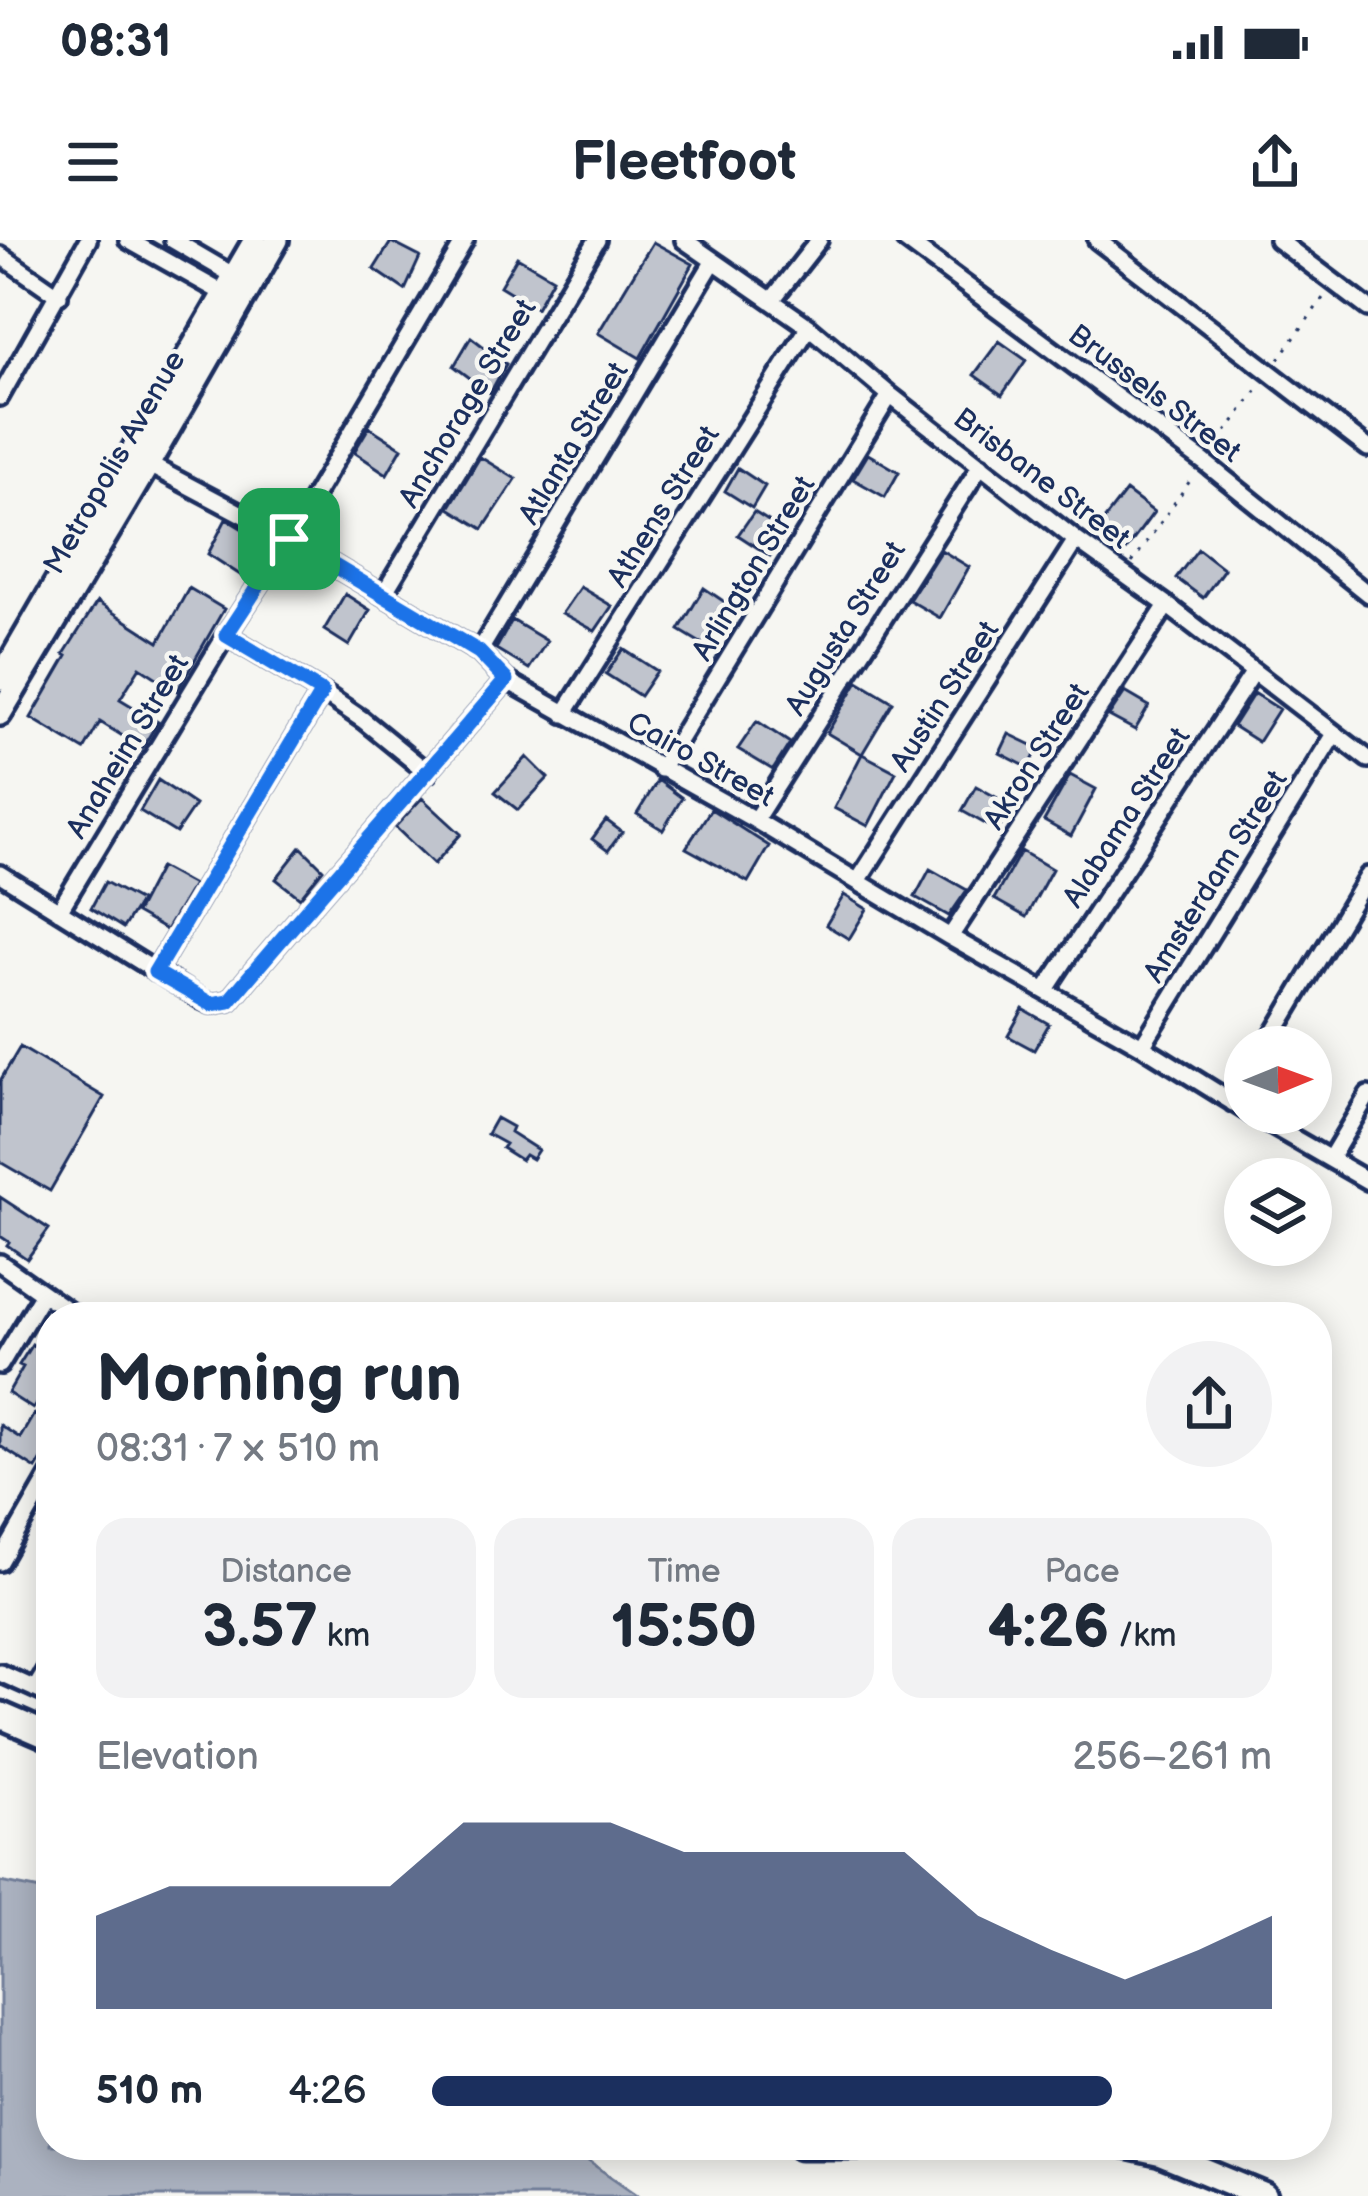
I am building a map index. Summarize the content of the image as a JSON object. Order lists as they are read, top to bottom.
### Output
{
  "streets": {
    "main road": ["Metropolis Avenue"],
    "street": [
      "Brussels Street",
      "Anchorage Street",
      "Atlanta Street",
      "Brisbane Street",
      "Athens Street",
      "Arlington Street",
      "Augusta Street",
      "Austin Street",
      "Anaheim Street",
      "Akron Street",
      "Cairo Street",
      "Alabama Street",
      "Amsterdam Street"
    ]
  },
  "crossings": [
    ["Anchorage Street", "Cairo Street"],
    ["Atlanta Street", "Brisbane Street"],
    ["Atlanta Street", "Cairo Street"],
    ["Metropolis Avenue", "Cairo Street"],
    ["Brisbane Street", "Athens Street"],
    ["Brisbane Street", "Arlington Street"],
    ["Brisbane Street", "Augusta Street"],
    ["Brisbane Street", "Austin Street"],
    ["Brisbane Street", "Akron Street"],
    ["Brisbane Street", "Alabama Street"],
    ["Brisbane Street", "Amsterdam Street"],
    ["Athens Street", "Cairo Street"],
    ["Arlington Street", "Cairo Street"],
    ["Augusta Street", "Cairo Street"],
    ["Austin Street", "Cairo Street"],
    ["Anaheim Street", "Cairo Street"],
    ["Akron Street", "Cairo Street"],
    ["Cairo Street", "Alabama Street"],
    ["Cairo Street", "Amsterdam Street"]
  ],
  "north": "right",
  "page": {
    "status": "08:31",
    "header": "Fleetfoot",
    "heading": ["Morning run", "08:31 · 7 × 510 m"],
    "stats": [
      ["Distance", "3.57 km"],
      ["Time", "15:50"],
      ["Pace", "4:26 /km"]
    ],
    "chart": ["Elevation", "256–261 m"],
    "list": [
      {
        "name": "510 m",
        "note": "4:26"
      }
    ]
  }
}
